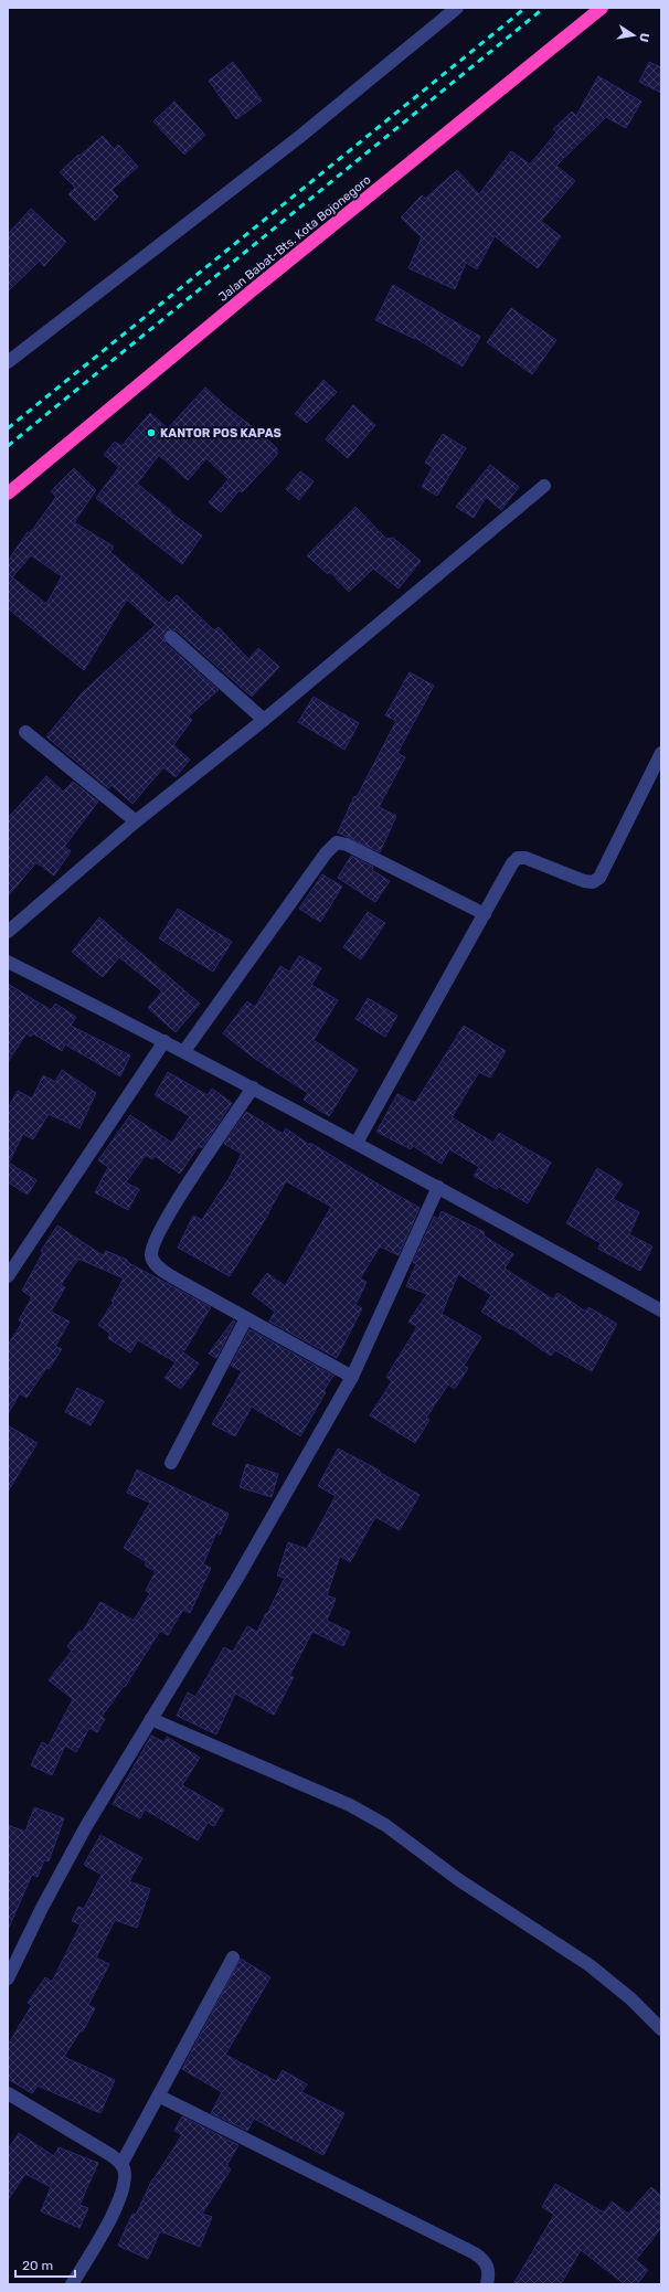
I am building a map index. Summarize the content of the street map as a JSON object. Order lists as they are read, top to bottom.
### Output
{
  "streets": {
    "highway": ["Jalan Babat-Bts. Kota Bojonegoro"]
  },
  "places": ["KANTOR POS KAPAS"],
  "scale_bar": "20 m",
  "north": "right"
}
